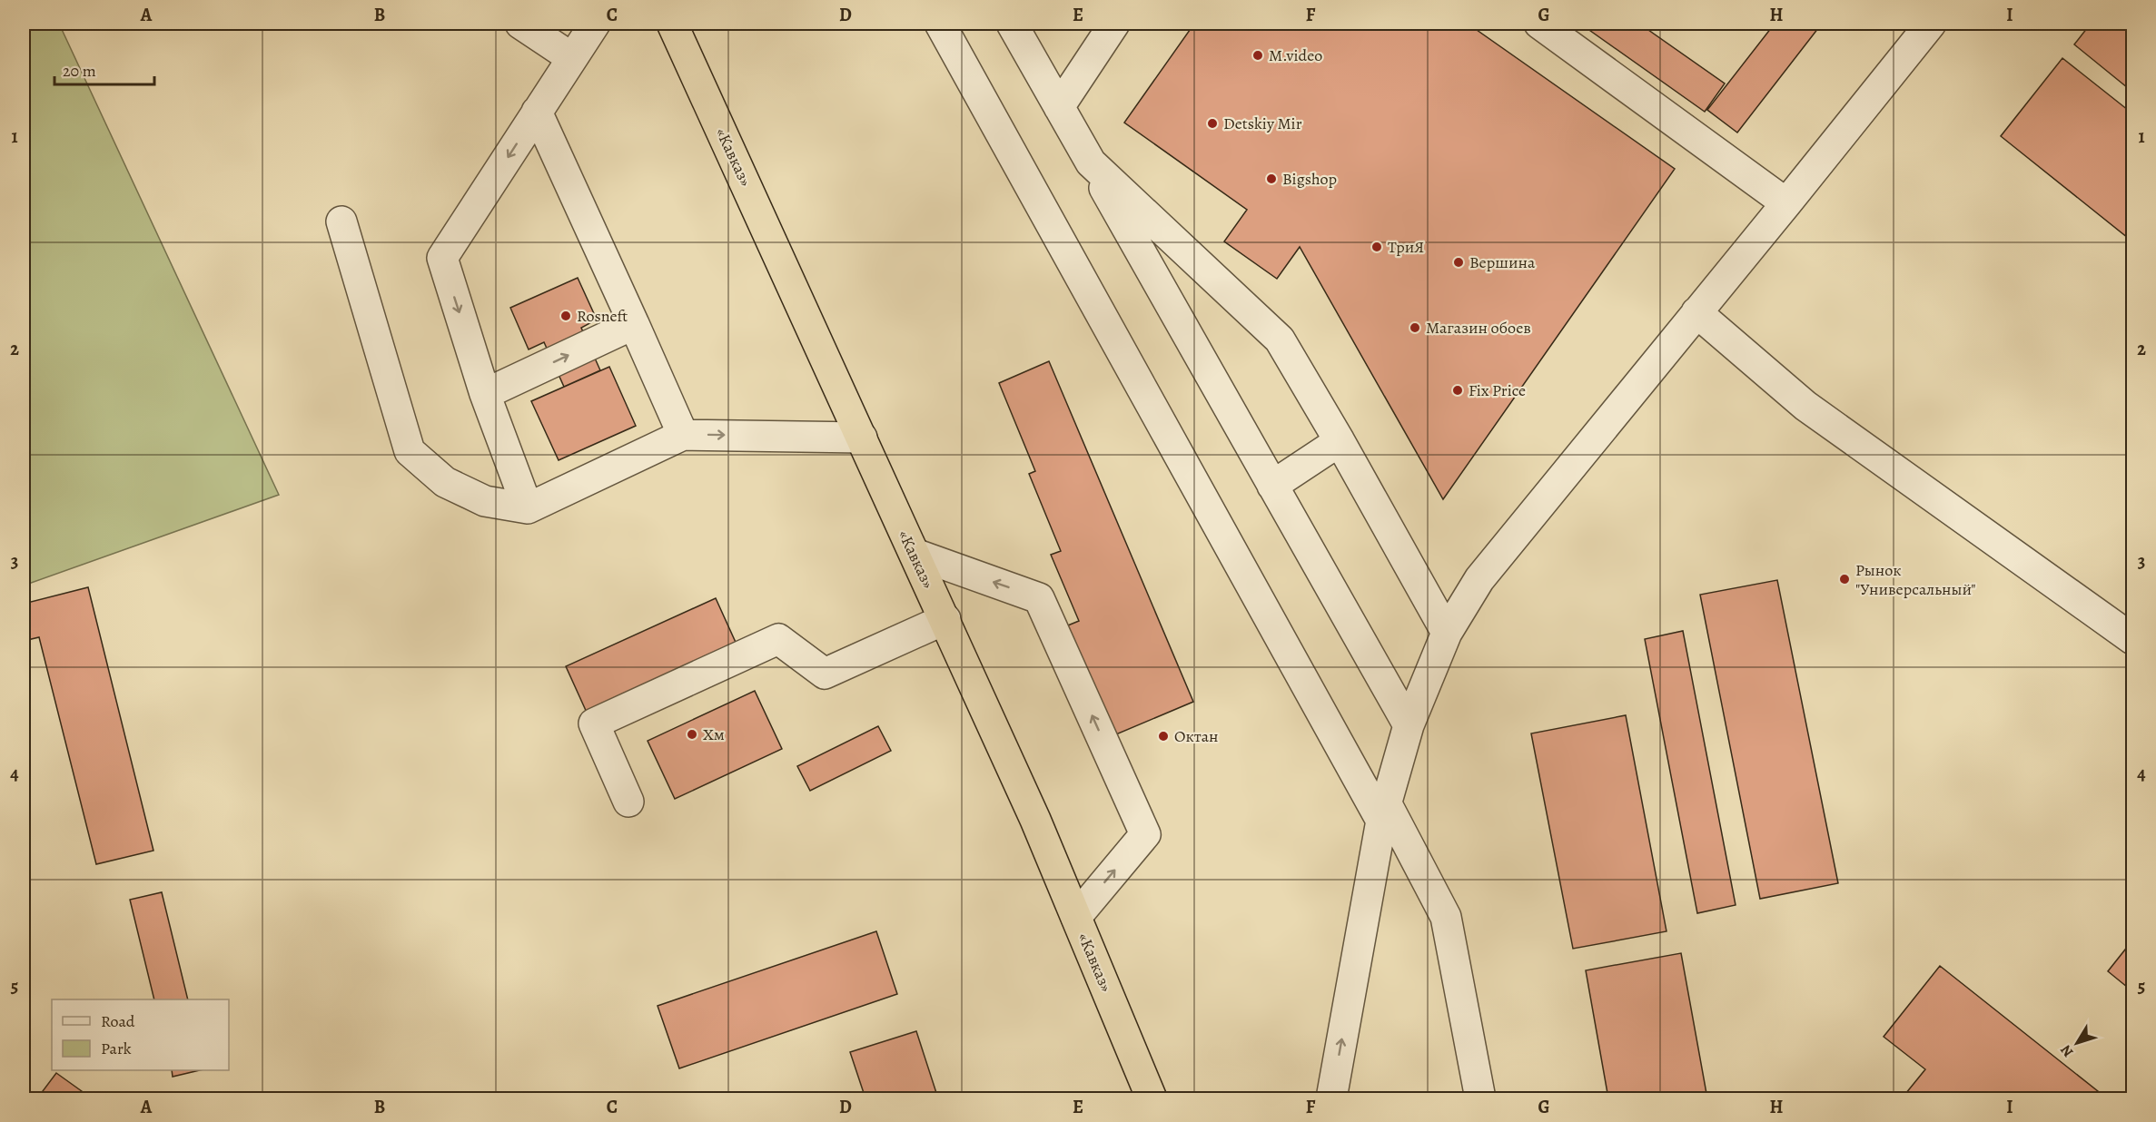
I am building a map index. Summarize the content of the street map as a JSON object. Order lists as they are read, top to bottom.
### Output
{
  "streets": {
    "highway": ["«Кавказ»"]
  },
  "places": [
    "M.video",
    "Detskiy Mir",
    "Bigshop",
    "ТриЯ",
    "Вершина",
    "Rosneft",
    "Магазин обоев",
    "Fix Price",
    "Рынок \"Универсальный\"",
    "Хм",
    "Октан"
  ],
  "legend": ["Road", "Park"],
  "scale_bar": "20 m",
  "north": "bottom left",
  "grid": {
    "columns": [
      "A",
      "B",
      "C",
      "D",
      "E",
      "F",
      "G",
      "H",
      "I"
    ],
    "rows": [
      "1",
      "2",
      "3",
      "4",
      "5"
    ]
  }
}
